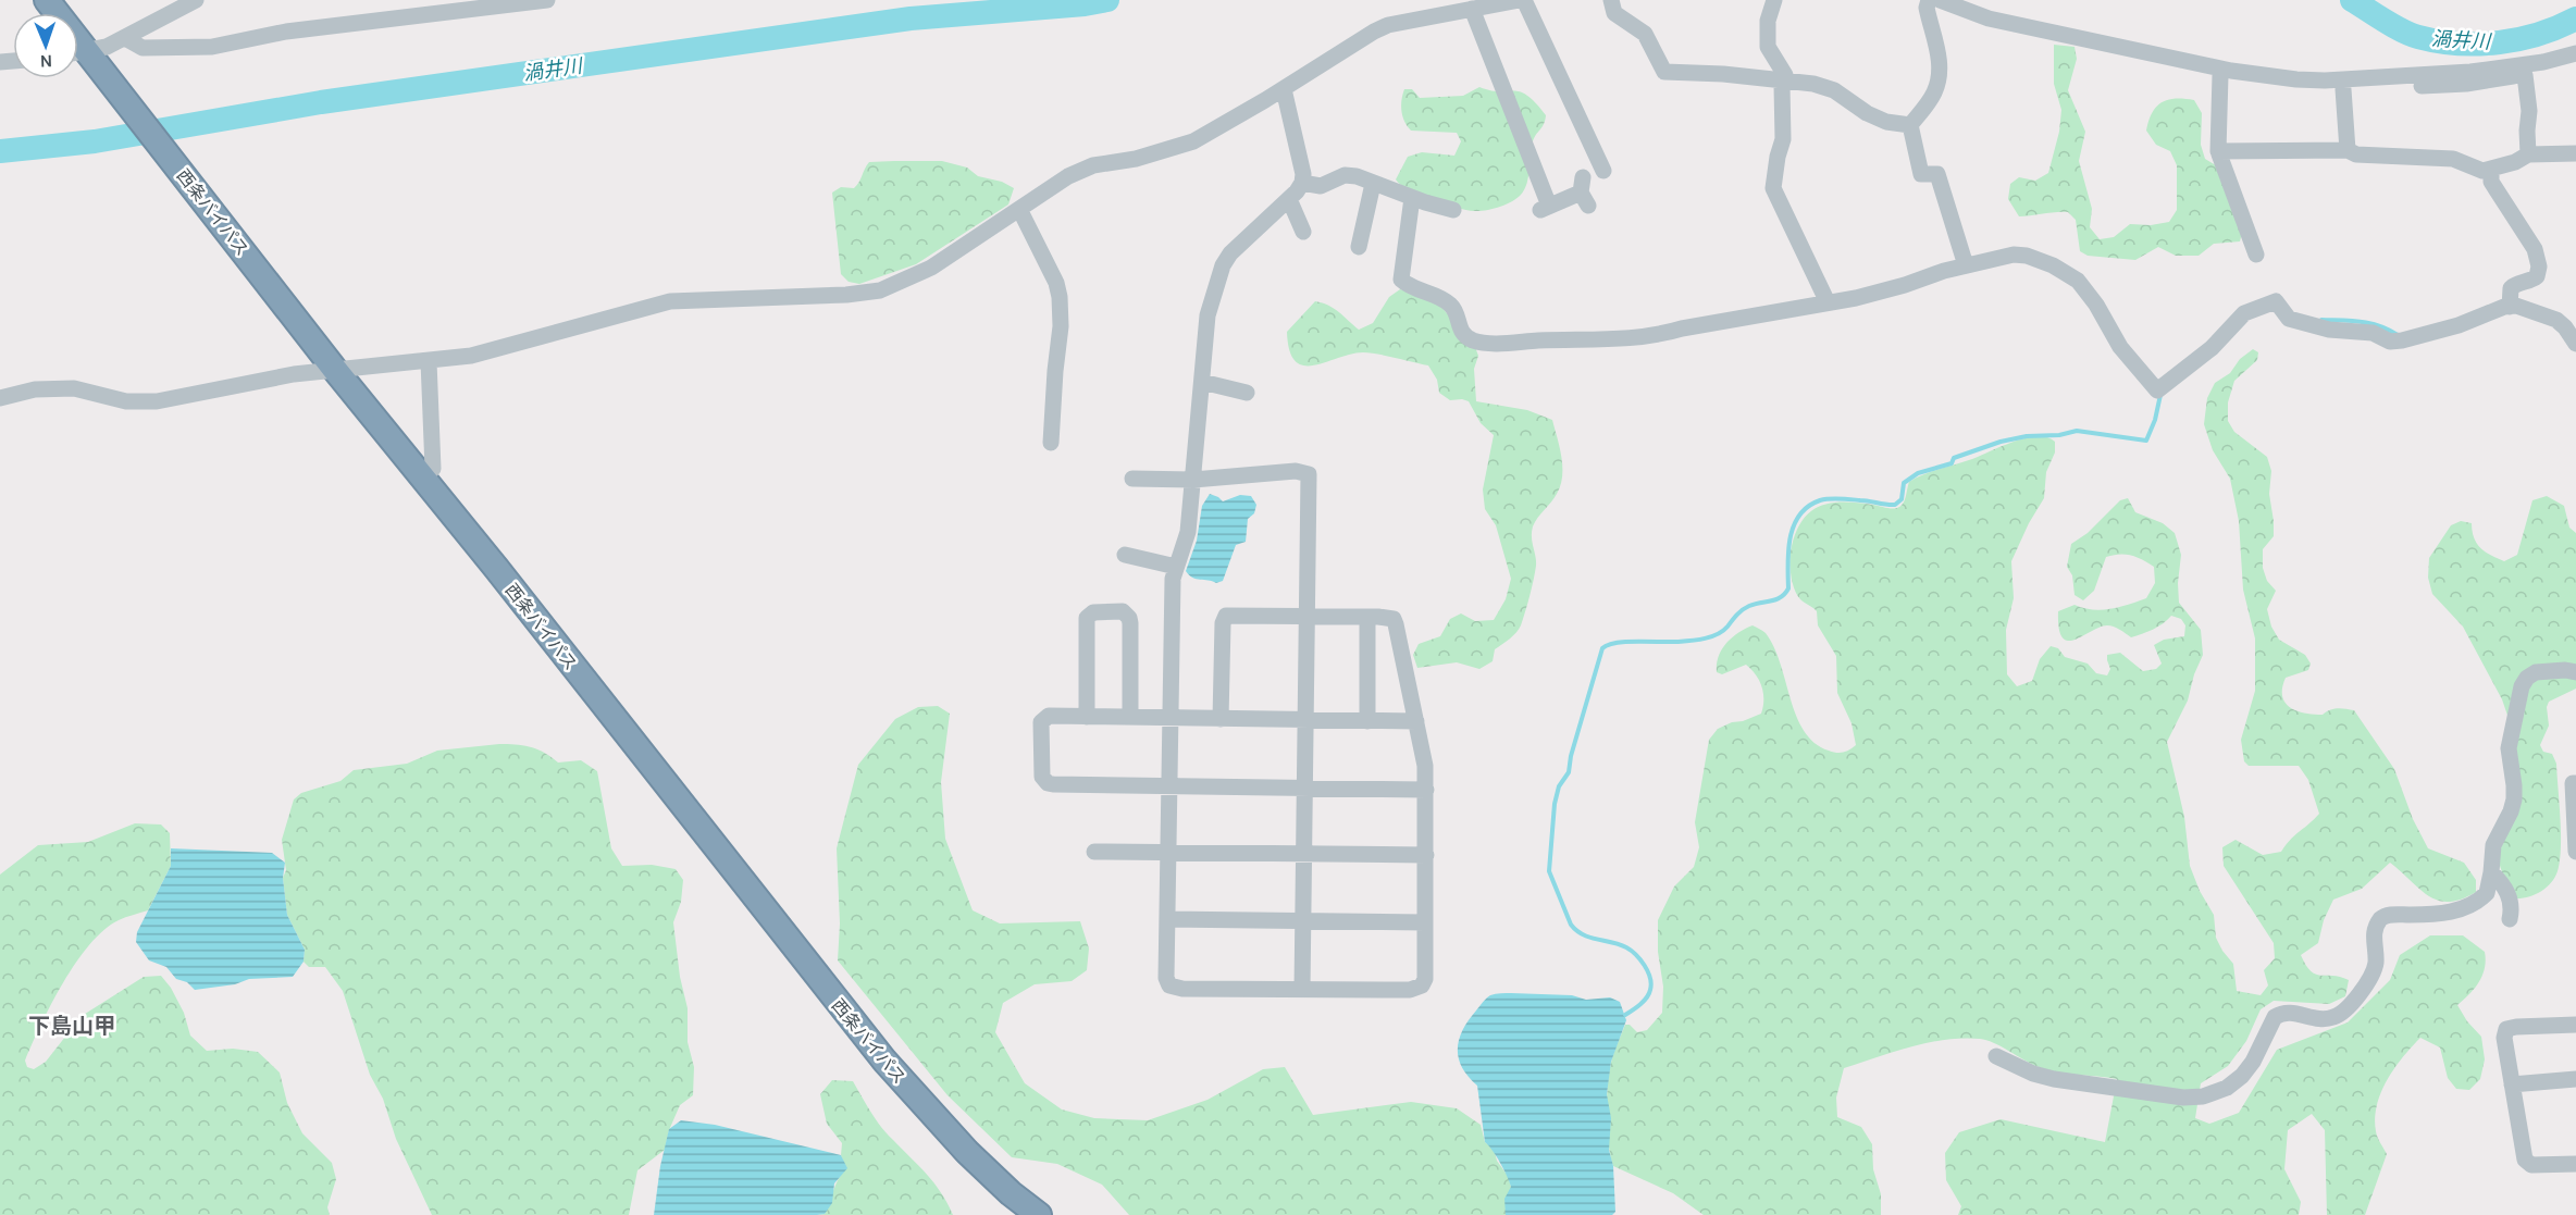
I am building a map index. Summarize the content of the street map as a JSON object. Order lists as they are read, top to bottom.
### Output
{
  "streets": {
    "highway": ["西条バイパス"]
  },
  "districts": ["下島山甲"],
  "water": ["渦井川"],
  "north": "bottom"
}
